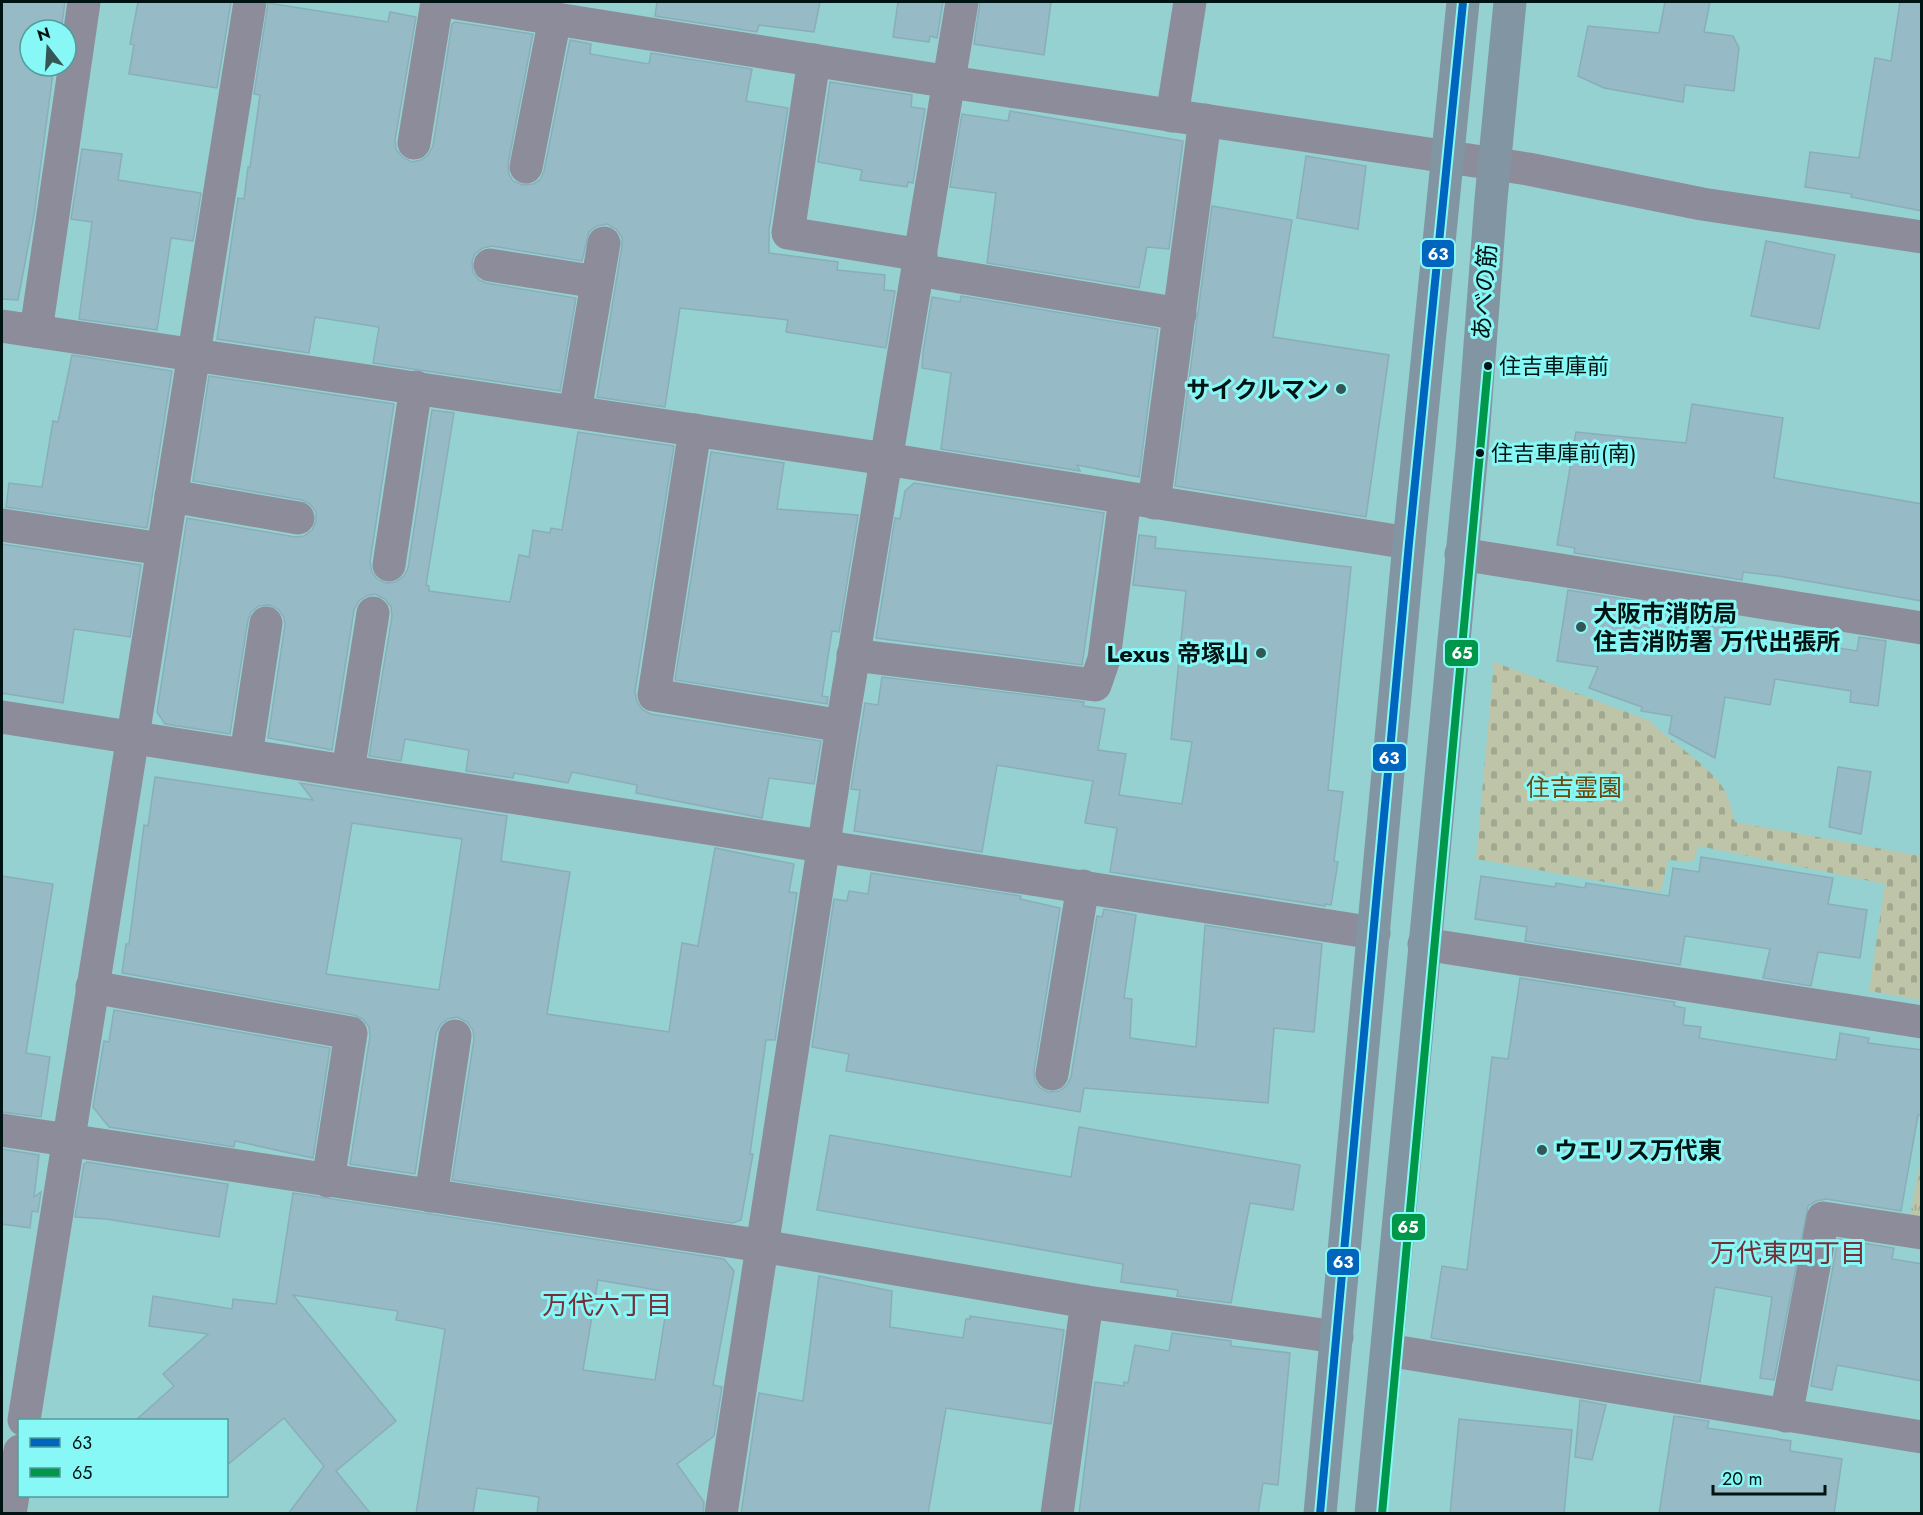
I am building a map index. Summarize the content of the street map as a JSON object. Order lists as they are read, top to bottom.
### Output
{
  "streets": {
    "main road": ["あべの筋"]
  },
  "districts": ["万代東四丁目", "万代六丁目"],
  "parks": ["住吉霊園"],
  "places": [
    "住吉車庫前",
    "サイクルマン",
    "住吉車庫前(南)",
    "大阪市消防局 住吉消防署 万代出張所",
    "Lexus 帝塚山",
    "ウエリス万代東"
  ],
  "lines": ["transit line 63", "transit line 65"],
  "legend": ["63", "65"],
  "scale_bar": "20 m",
  "north": "top"
}
